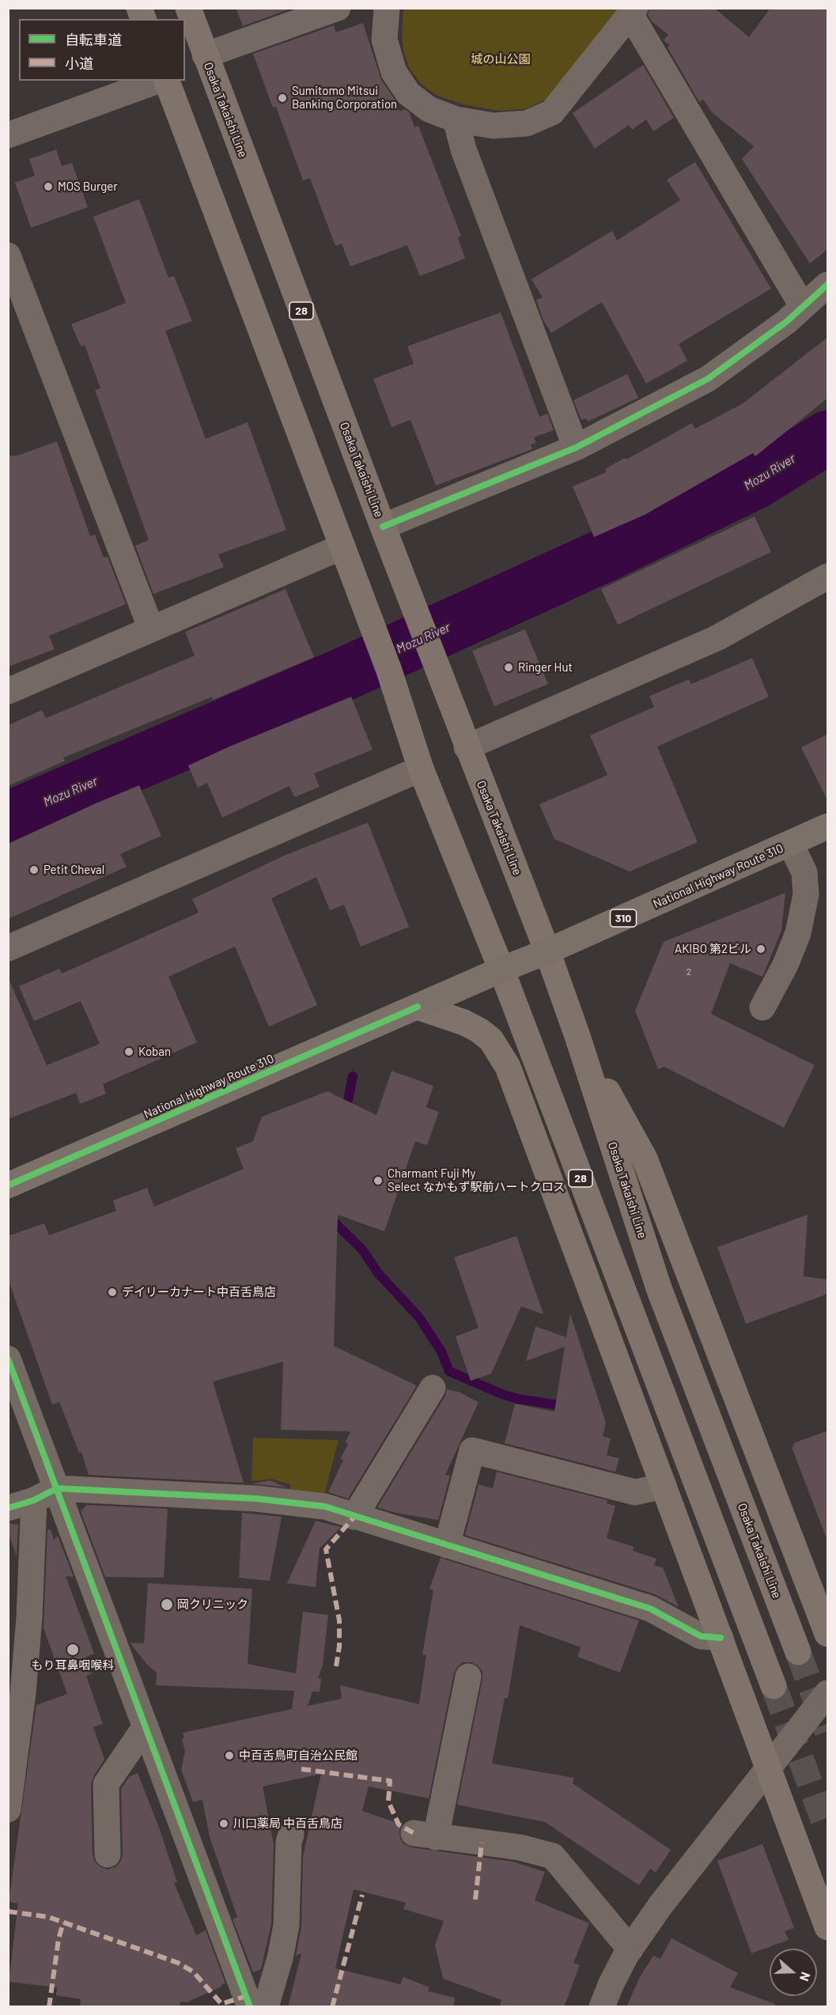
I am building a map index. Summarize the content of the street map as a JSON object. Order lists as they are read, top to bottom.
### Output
{
  "streets": {
    "highway": ["National Highway Route 310", "310"],
    "main road": ["Osaka Takaishi Line", "28"]
  },
  "crossings": [
    ["Osaka Takaishi Line", "National Highway Route 310"],
    ["28", "National Highway Route 310"]
  ],
  "water": ["Mozu River"],
  "parks": ["城の山公園"],
  "places": [
    "Sumitomo Mitsui Banking Corporation",
    "MOS Burger",
    "Ringer Hut",
    "Petit Cheval",
    "AKIBO 第2ビル",
    "Koban",
    "Charmant Fuji My Select なかもず駅前ハートクロス",
    "デイリーカナート中百舌鳥店",
    "岡クリニック",
    "もり耳鼻咽喉科",
    "中百舌鳥町自治公民館",
    "川口薬局 中百舌鳥店"
  ],
  "house_numbers": ["2"],
  "legend": ["自転車道", "小道"],
  "north": "right"
}
